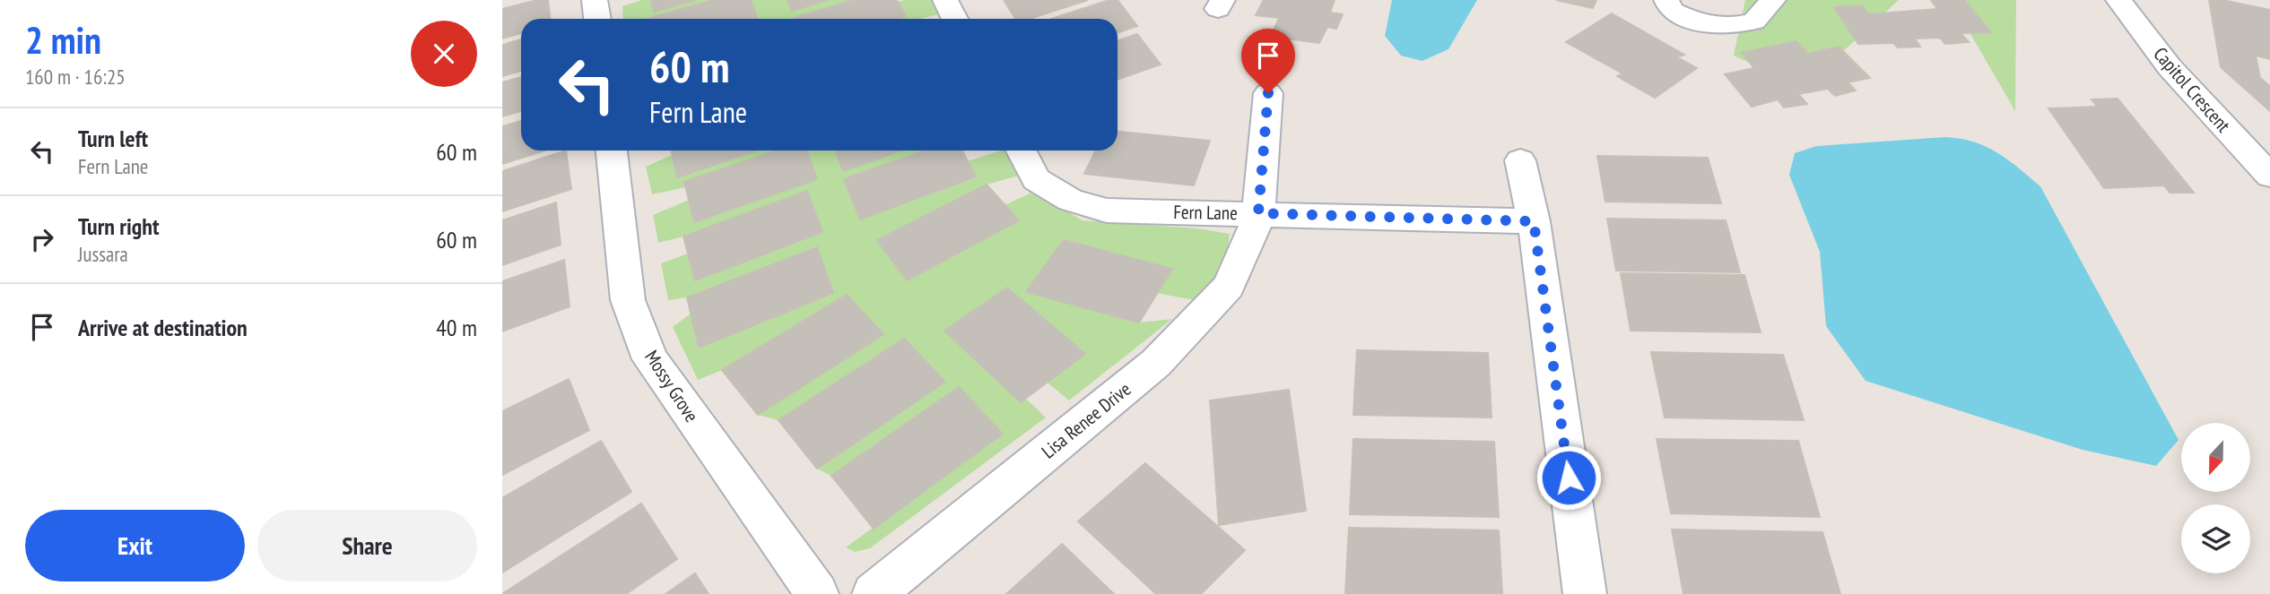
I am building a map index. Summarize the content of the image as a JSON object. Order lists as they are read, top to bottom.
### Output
{
  "streets": {
    "street": [
      "Capitol Crescent",
      "Fern Lane",
      "Mossy Grove",
      "Lisa Renee Drive"
    ]
  },
  "crossings": [
    ["Fern Lane", "Lisa Renee Drive"]
  ],
  "north": "bottom",
  "page": {
    "heading": ["2 min", "160 m · 16:25"],
    "turn": ["60 m", "Fern Lane"],
    "list": [
      {
        "name": "Turn left",
        "note": "Fern Lane",
        "value": "60 m"
      },
      {
        "name": "Turn right",
        "note": "Jussara",
        "value": "60 m"
      },
      {
        "name": "Arrive at destination",
        "value": "40 m"
      }
    ],
    "buttons": ["Exit", "Share"]
  }
}
